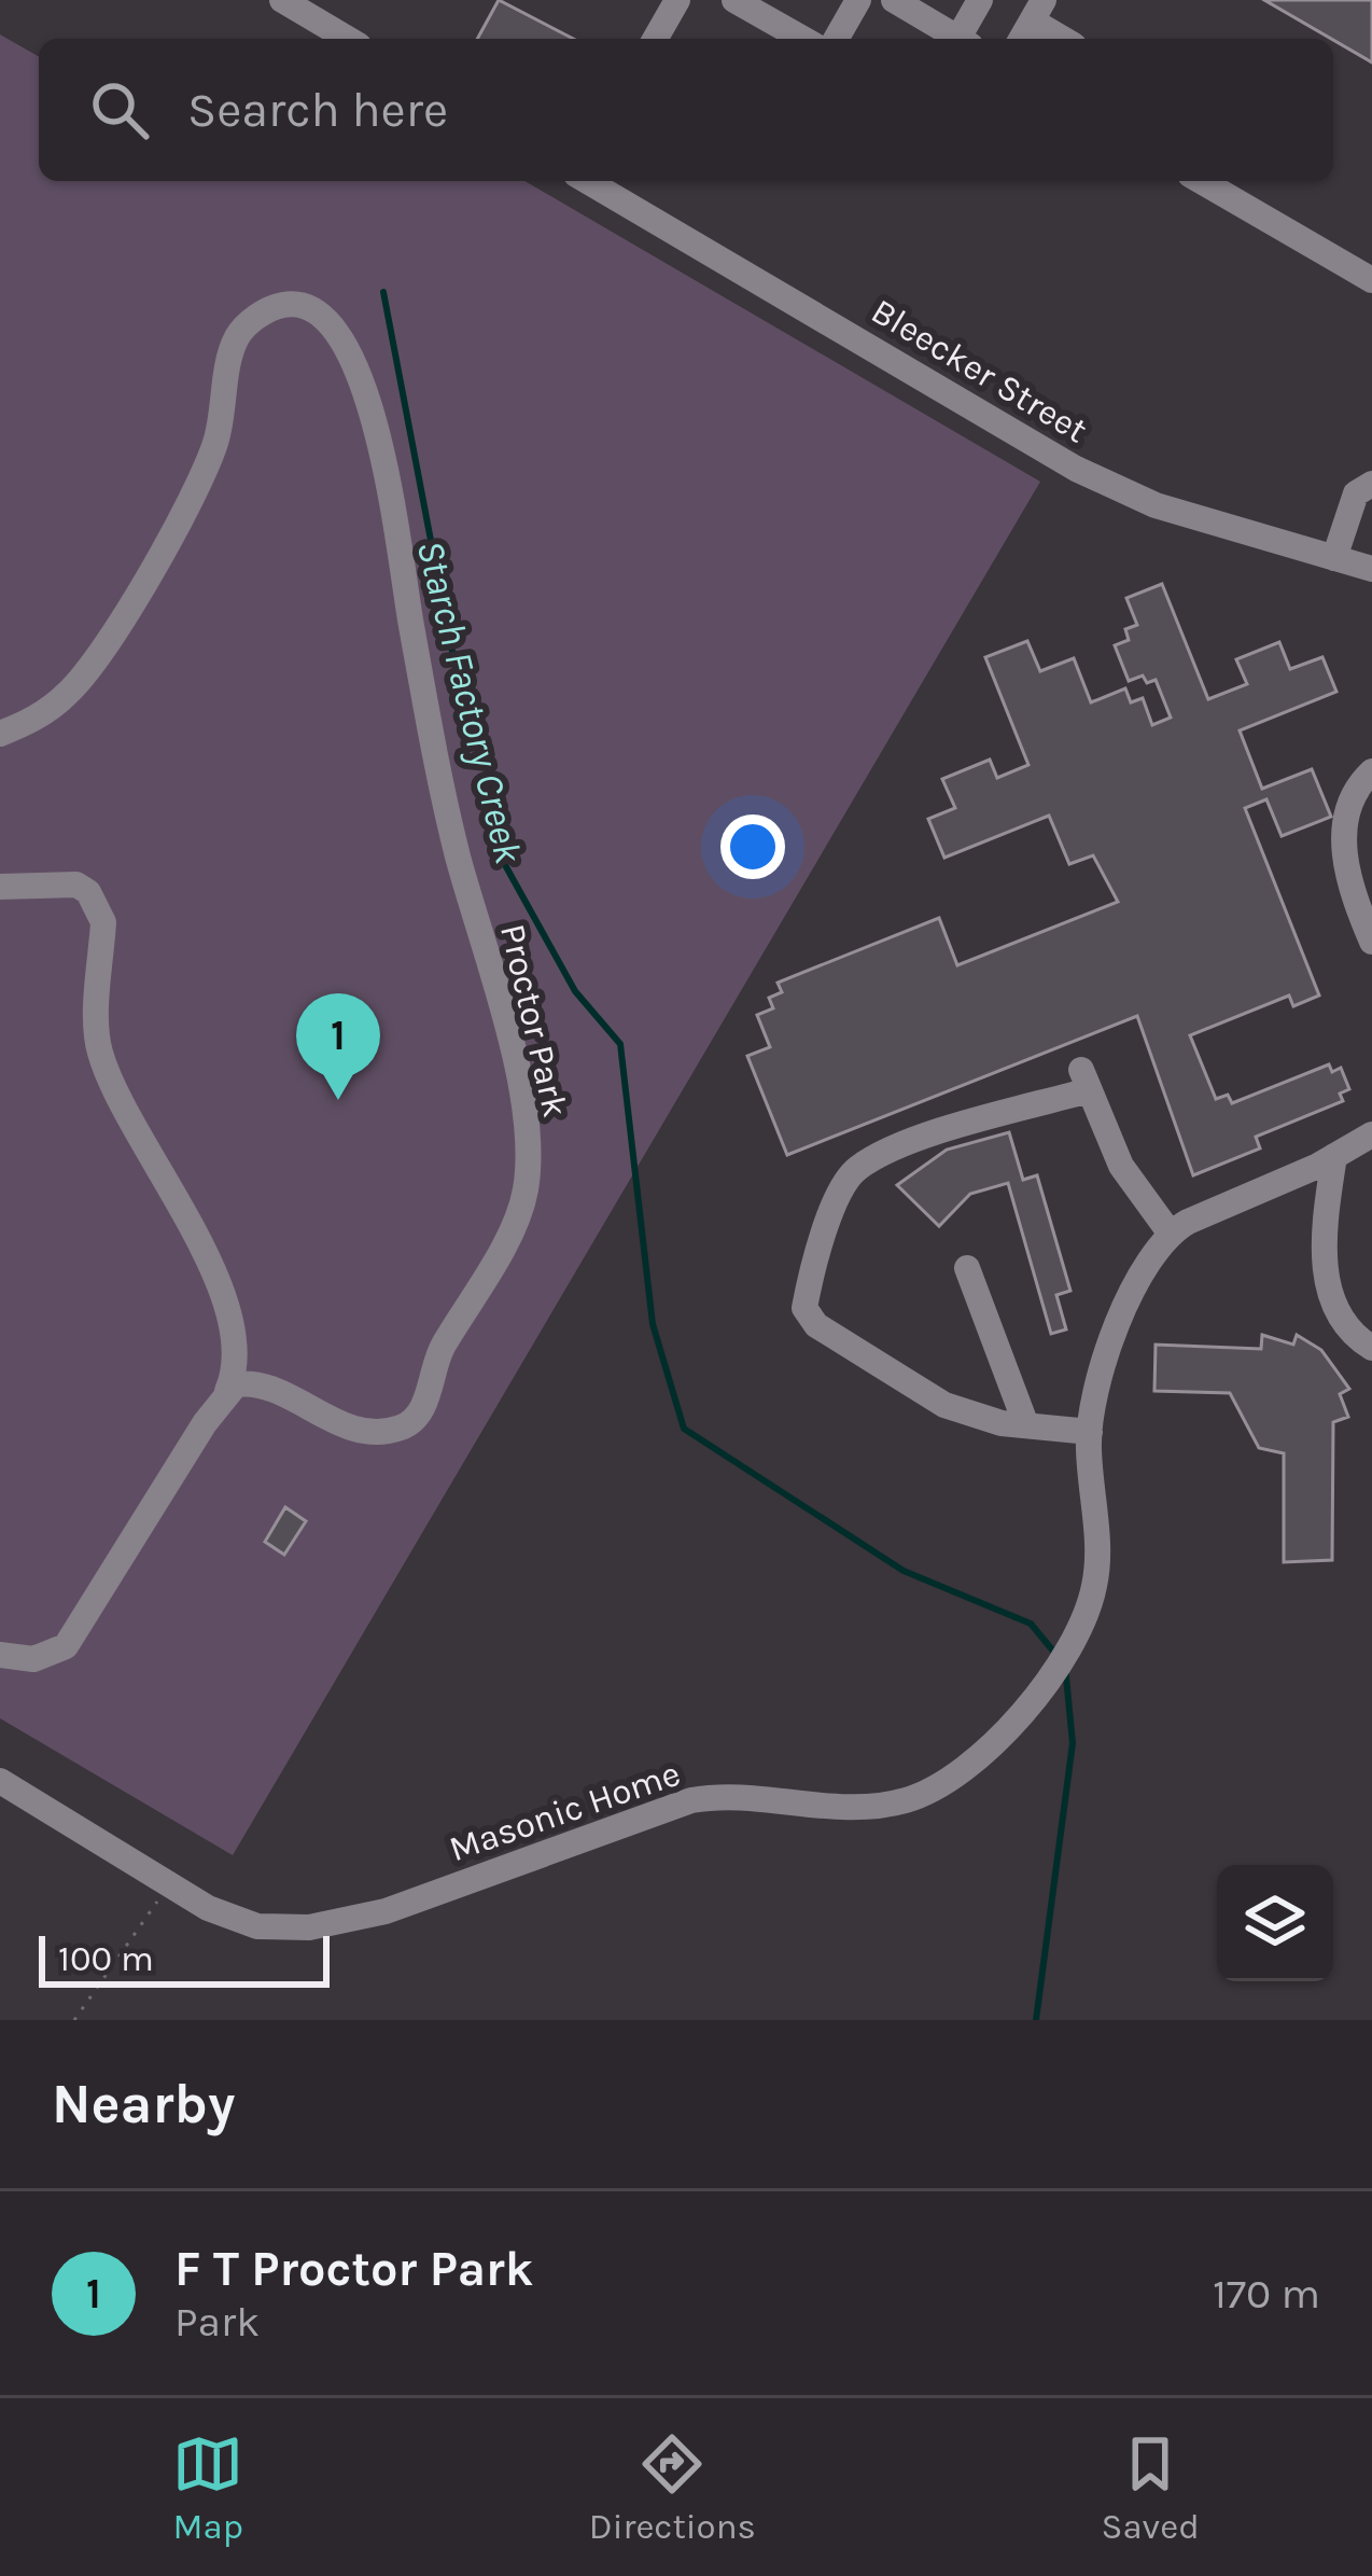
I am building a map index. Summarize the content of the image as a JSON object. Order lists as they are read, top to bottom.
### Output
{
  "streets": {
    "street": ["Bleecker Street", "Proctor Park", "Masonic Home"]
  },
  "water": ["Starch Factory Creek"],
  "scale_bar": "100 m",
  "page": {
    "search": "Search here",
    "pins": "1",
    "scale": "100 m",
    "heading": "Nearby",
    "list": [
      {
        "mark": "1",
        "name": "F T Proctor Park",
        "note": "Park",
        "value": "170 m"
      }
    ],
    "nav": ["Map", "Directions", "Saved"]
  }
}
